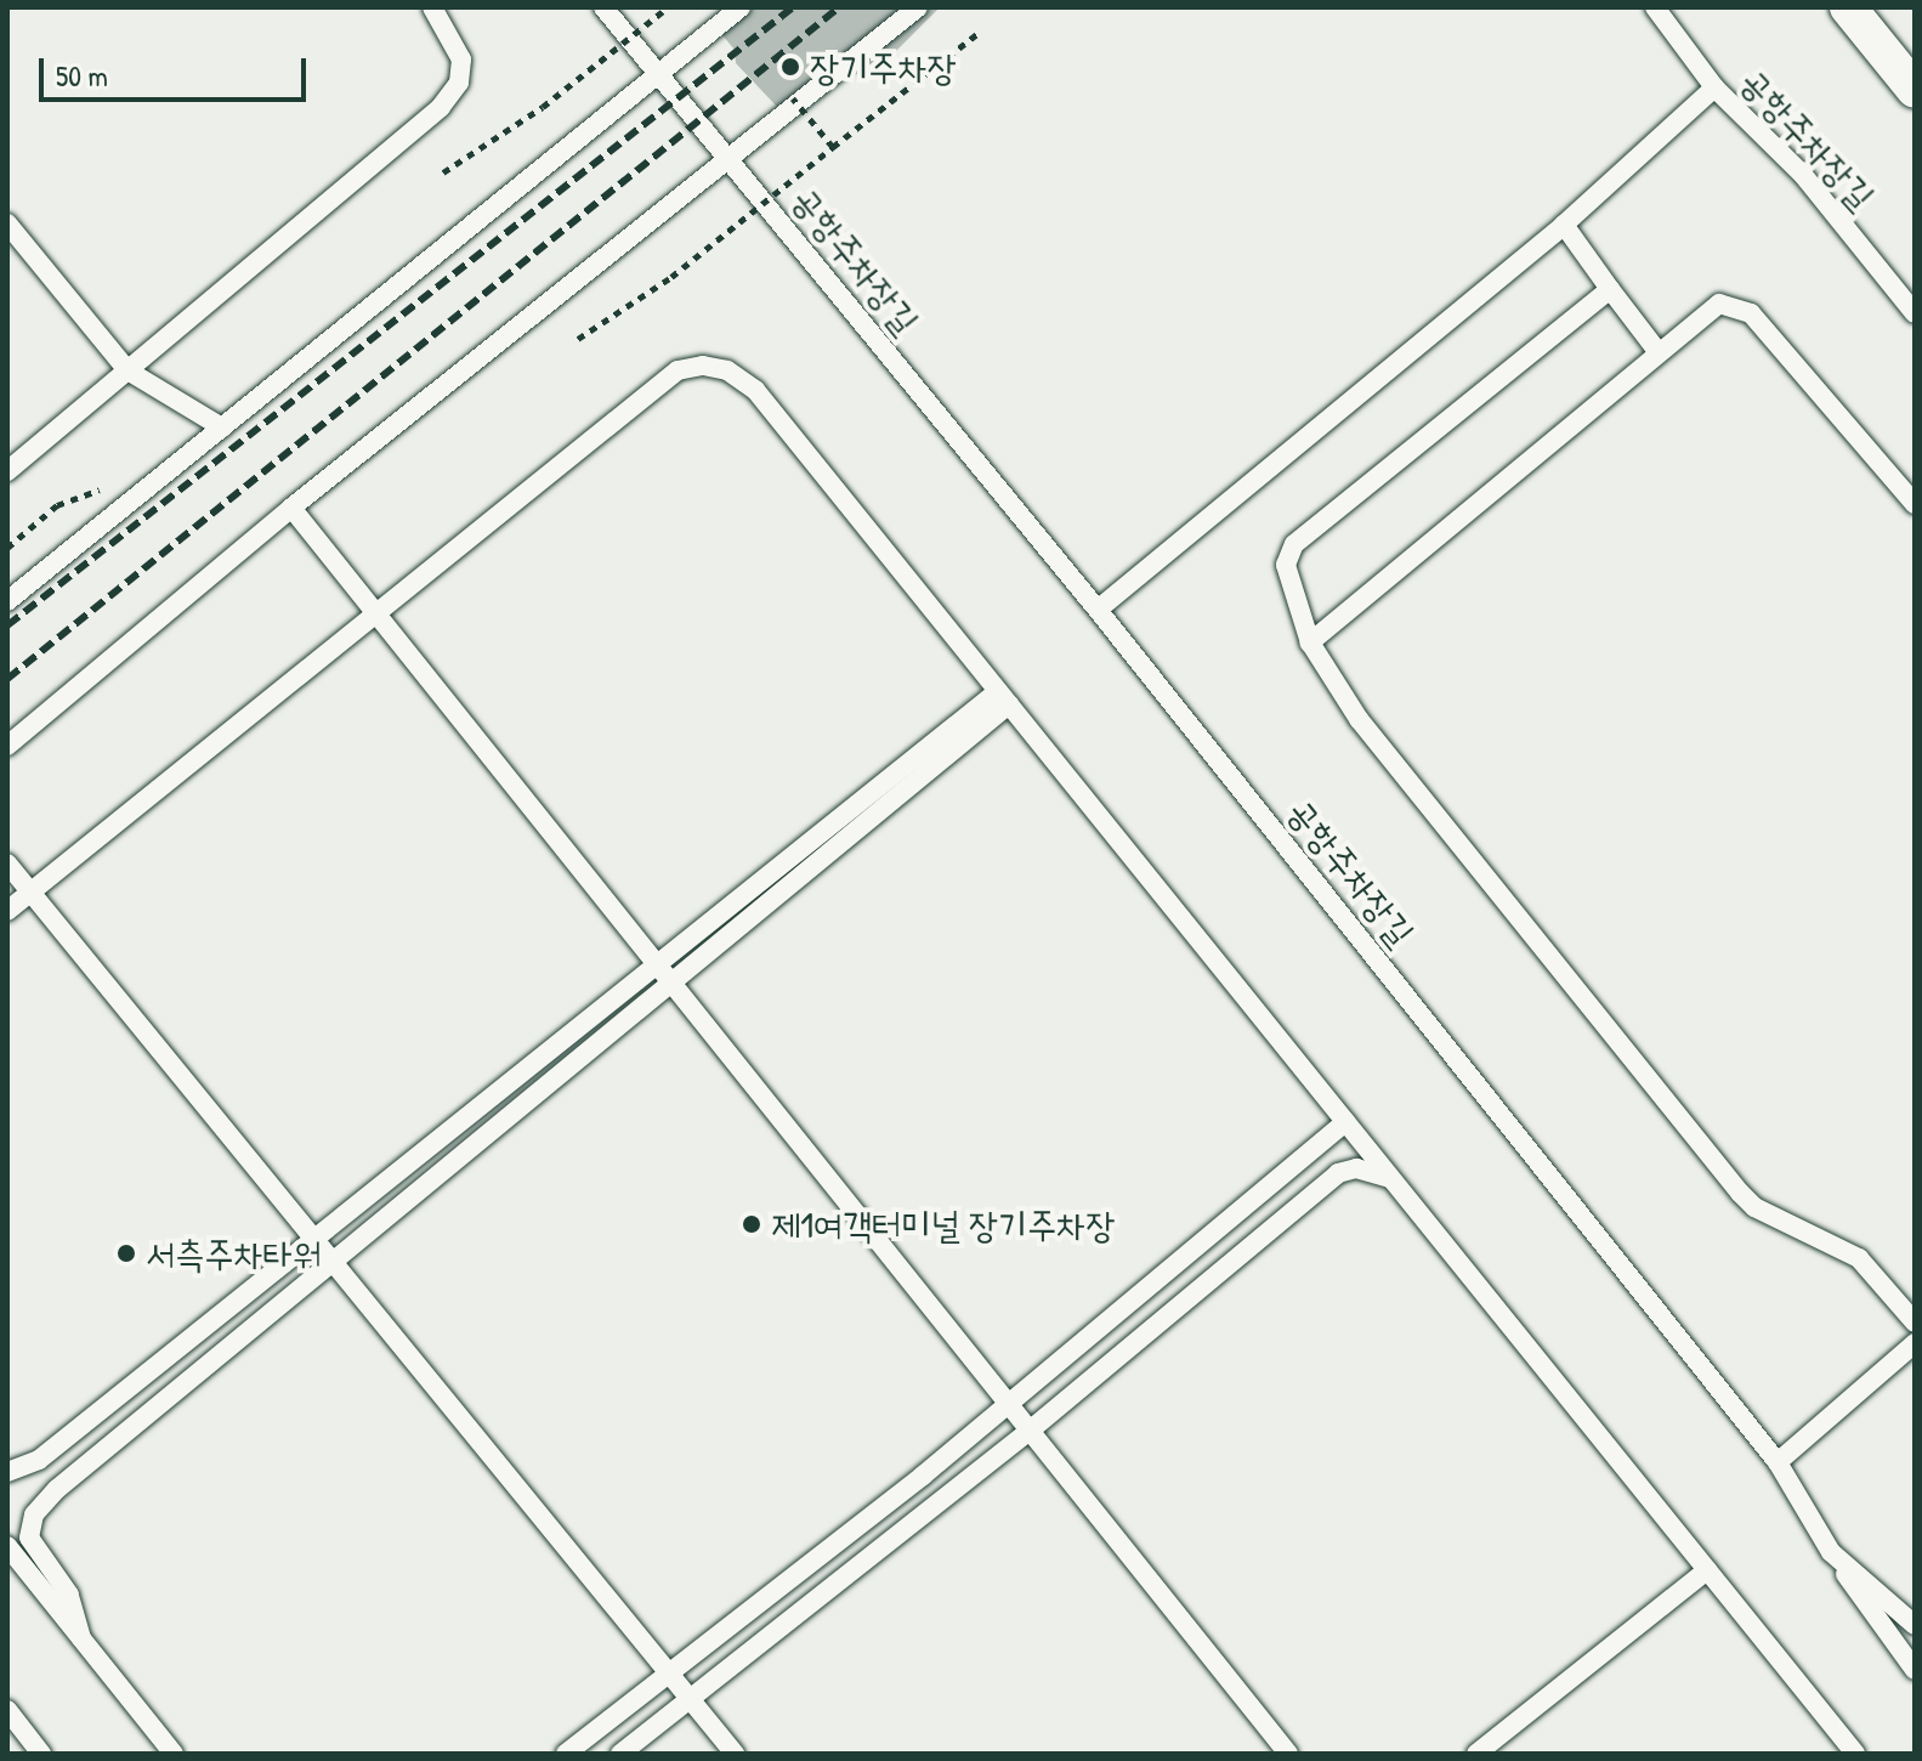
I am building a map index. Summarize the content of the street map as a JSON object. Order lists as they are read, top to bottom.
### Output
{
  "streets": {
    "lane": ["공항주차장길"]
  },
  "places": ["장기주차장", "제1여객터미널 장기주차장", "서측주차타워"],
  "scale_bar": "50 m"
}
